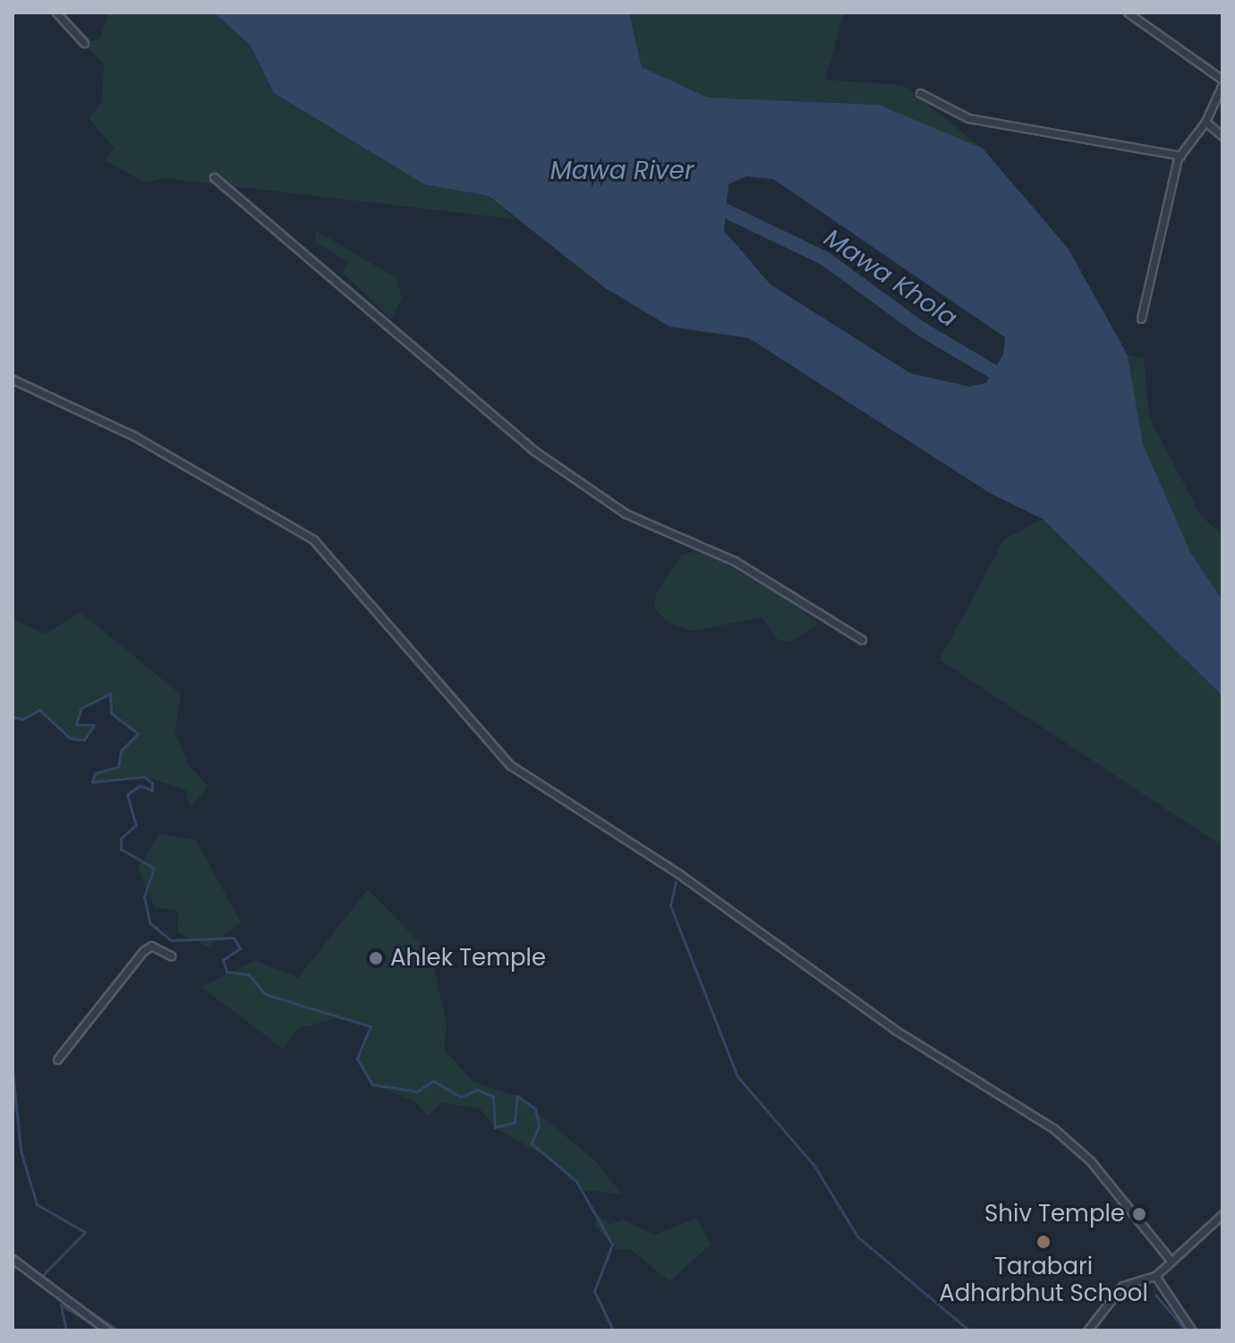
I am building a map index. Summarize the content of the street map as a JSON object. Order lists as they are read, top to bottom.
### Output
{
  "water": ["Mawa River", "Mawa Khola"],
  "places": ["Ahlek Temple", "Shiv Temple", "Tarabari Adharbhut School"]
}
